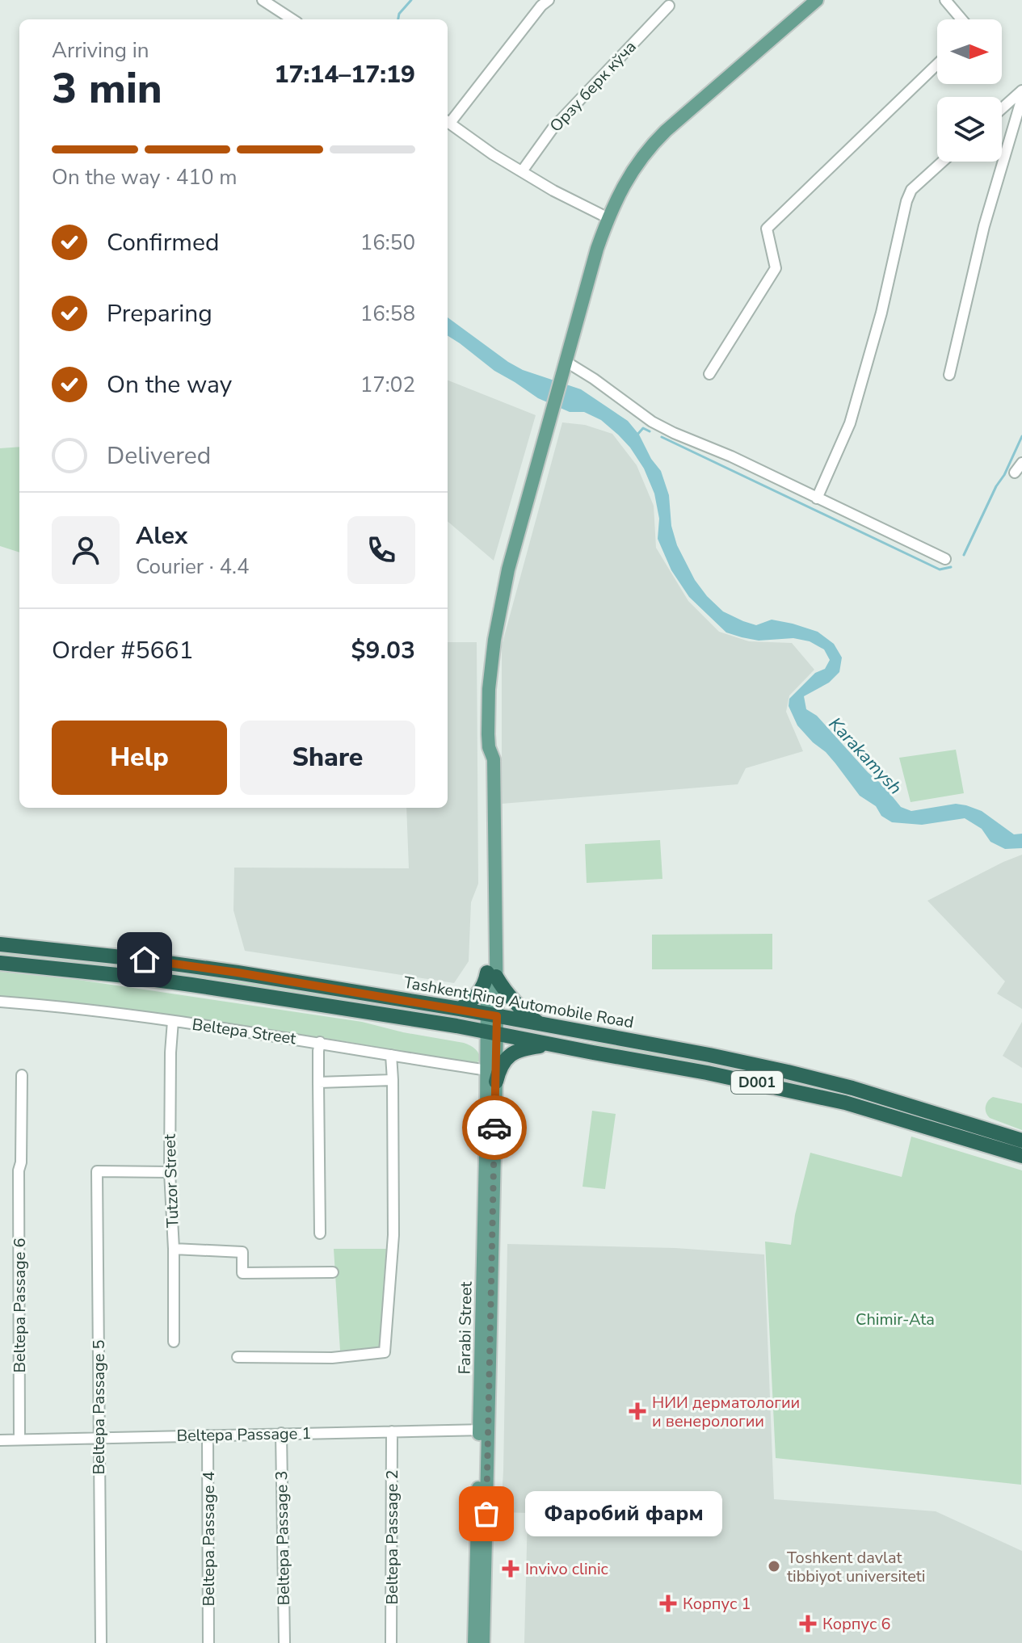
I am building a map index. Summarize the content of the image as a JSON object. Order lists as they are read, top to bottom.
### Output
{
  "streets": {
    "highway": ["Tashkent Ring Automobile Road", "D001"],
    "main road": ["Farabi Street"],
    "street": [
      "Орзу берк кўча",
      "Beltepa Street",
      "Tutzor Street",
      "Beltepa Passage 6",
      "Beltepa Passage 5",
      "Beltepa Passage 1",
      "Beltepa Passage 2",
      "Beltepa Passage 3",
      "Beltepa Passage 4"
    ]
  },
  "crossings": [
    ["Tashkent Ring Automobile Road", "Farabi Street"],
    ["Beltepa Street", "Tutzor Street"],
    ["Beltepa Street", "Farabi Street"],
    ["D001", "Farabi Street"],
    ["Tutzor Street", "Beltepa Passage 5"],
    ["Beltepa Passage 6", "Beltepa Passage 1"],
    ["Farabi Street", "Beltepa Passage 1"],
    ["Beltepa Passage 5", "Beltepa Passage 1"],
    ["Beltepa Passage 1", "Beltepa Passage 2"],
    ["Beltepa Passage 1", "Beltepa Passage 3"],
    ["Beltepa Passage 1", "Beltepa Passage 4"]
  ],
  "water": ["Karakamysh"],
  "parks": ["Chimir-Ata"],
  "places": {
    "health": [
      "НИИ дерматологии и венерологии",
      "Invivo clinic",
      "Корпус 1",
      "Корпус 6"
    ],
    "other": ["Фаробий фарм", "Toshkent davlat tibbiyot universiteti"]
  },
  "north": "right",
  "page": {
    "heading": ["3 min", "Arriving in", "17:14–17:19"],
    "panel": [
      "Alex",
      "Courier · 4.4",
      "Order #5661",
      "$9.03"
    ],
    "bar": "On the way · 410 m",
    "list": [
      ["Confirmed", "16:50"],
      ["Preparing", "16:58"],
      ["On the way", "17:02"],
      "Delivered"
    ],
    "buttons": ["Help", "Share"],
    "bubble": "Фаробий фарм"
  }
}
